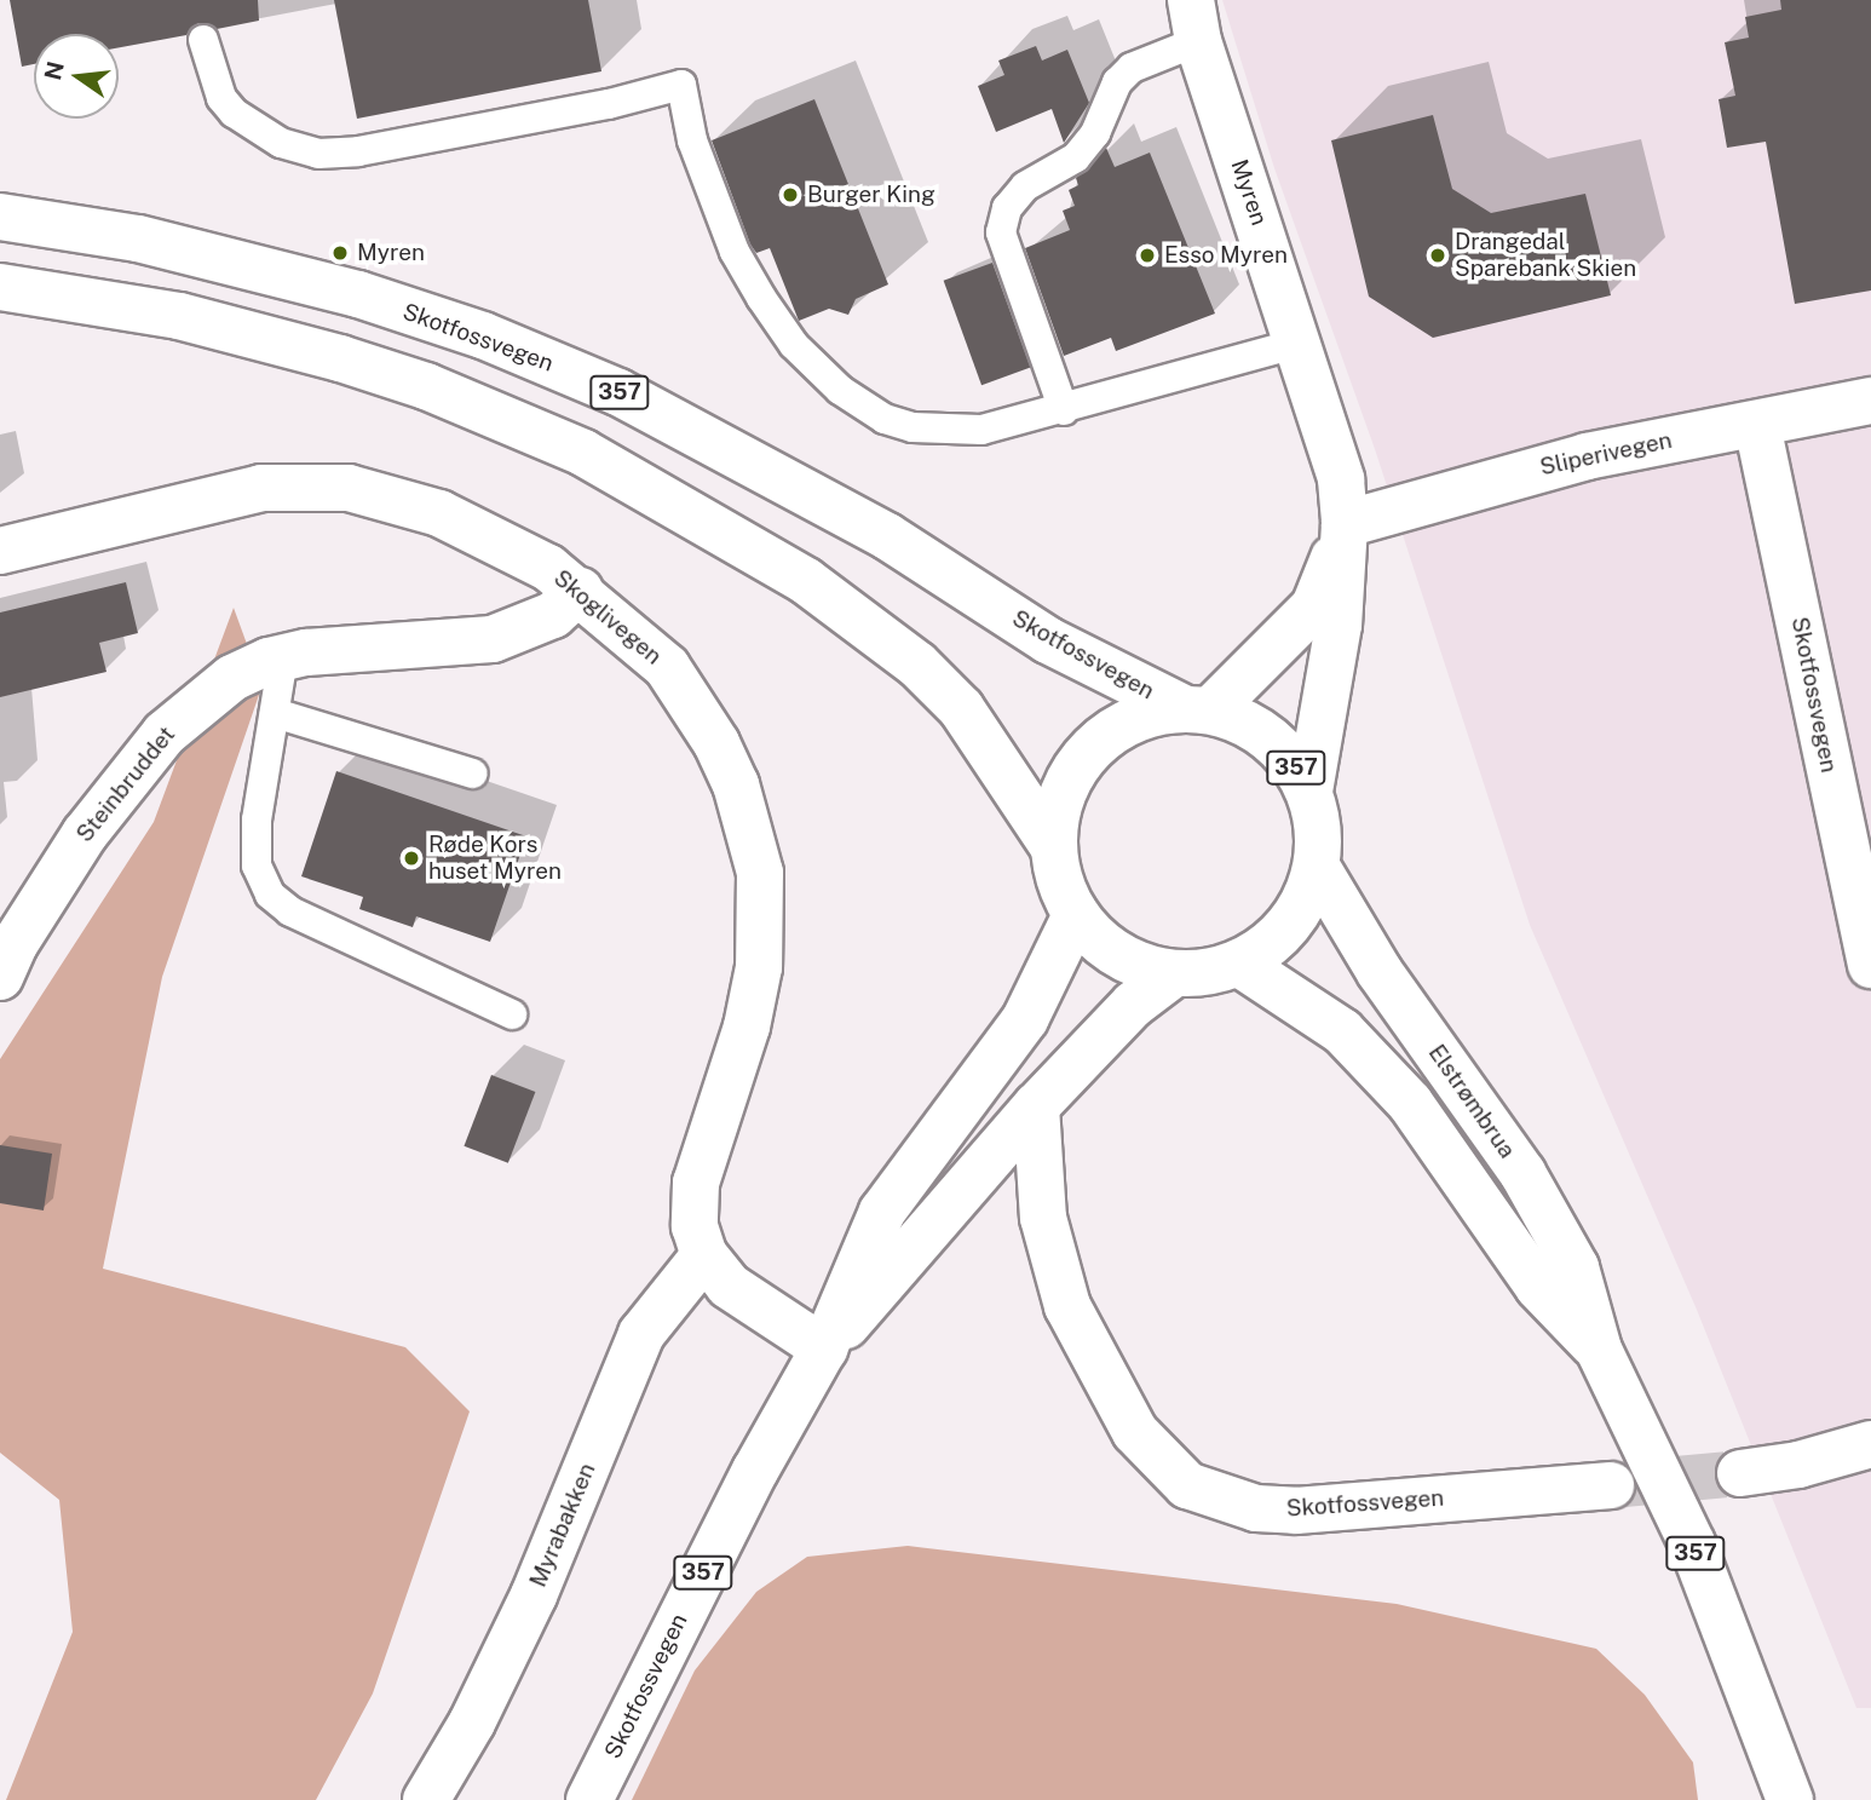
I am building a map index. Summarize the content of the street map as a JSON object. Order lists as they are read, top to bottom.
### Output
{
  "streets": {
    "main road": [
      "Myren",
      "Skotfossvegen",
      "357",
      "Sliperivegen",
      "Skoglivegen",
      "Steinbruddet",
      "Elstrømbrua",
      "Myrabakken"
    ]
  },
  "crossings": [
    ["Myren", "Skotfossvegen"],
    ["Myren", "357"],
    ["Myren", "Sliperivegen"],
    ["Myren", "Elstrømbrua"],
    ["Skotfossvegen", "357"],
    ["Skotfossvegen", "Sliperivegen"],
    ["Skotfossvegen", "Skoglivegen"],
    ["Skotfossvegen", "Elstrømbrua"],
    ["357", "Elstrømbrua"],
    ["Skoglivegen", "Steinbruddet"],
    ["Skoglivegen", "Myrabakken"]
  ],
  "places": [
    "Burger King",
    "Myren",
    "Esso Myren",
    "Drangedal Sparebank Skien",
    "Røde Kors huset Myren"
  ],
  "north": "left"
}
